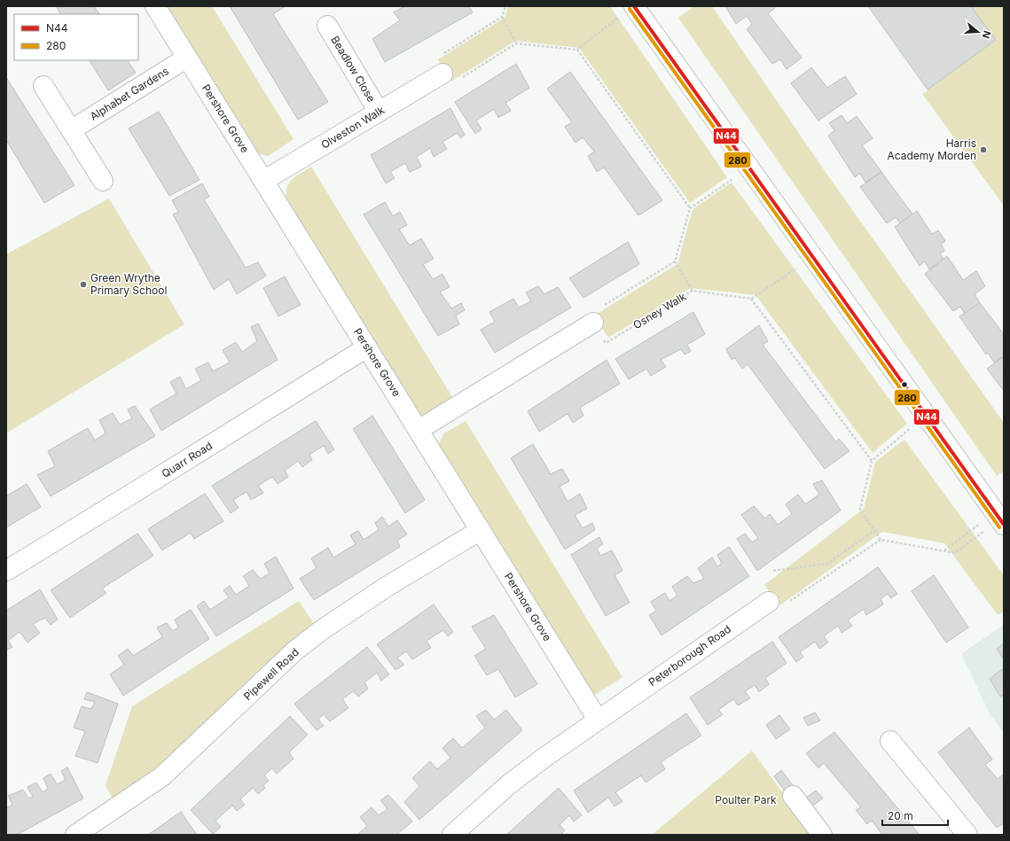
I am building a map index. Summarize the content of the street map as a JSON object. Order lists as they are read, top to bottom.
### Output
{
  "streets": {
    "street": [
      "Beadlow Close",
      "Alphabet Gardens",
      "Pershore Grove",
      "Olveston Walk",
      "Quarr Road",
      "Peterborough Road",
      "Pipewell Road"
    ],
    "path": ["Osney Walk"]
  },
  "crossings": [
    ["Beadlow Close", "Olveston Walk"],
    ["Alphabet Gardens", "Pershore Grove"],
    ["Pershore Grove", "Olveston Walk"],
    ["Pershore Grove", "Quarr Road"],
    ["Pershore Grove", "Peterborough Road"],
    ["Pershore Grove", "Pipewell Road"]
  ],
  "parks": ["Poulter Park"],
  "places": ["Harris Academy Morden", "Green Wrythe Primary School"],
  "lines": ["transit line N44", "transit line 280"],
  "legend": ["N44", "280"],
  "scale_bar": "20 m",
  "north": "right"
}
